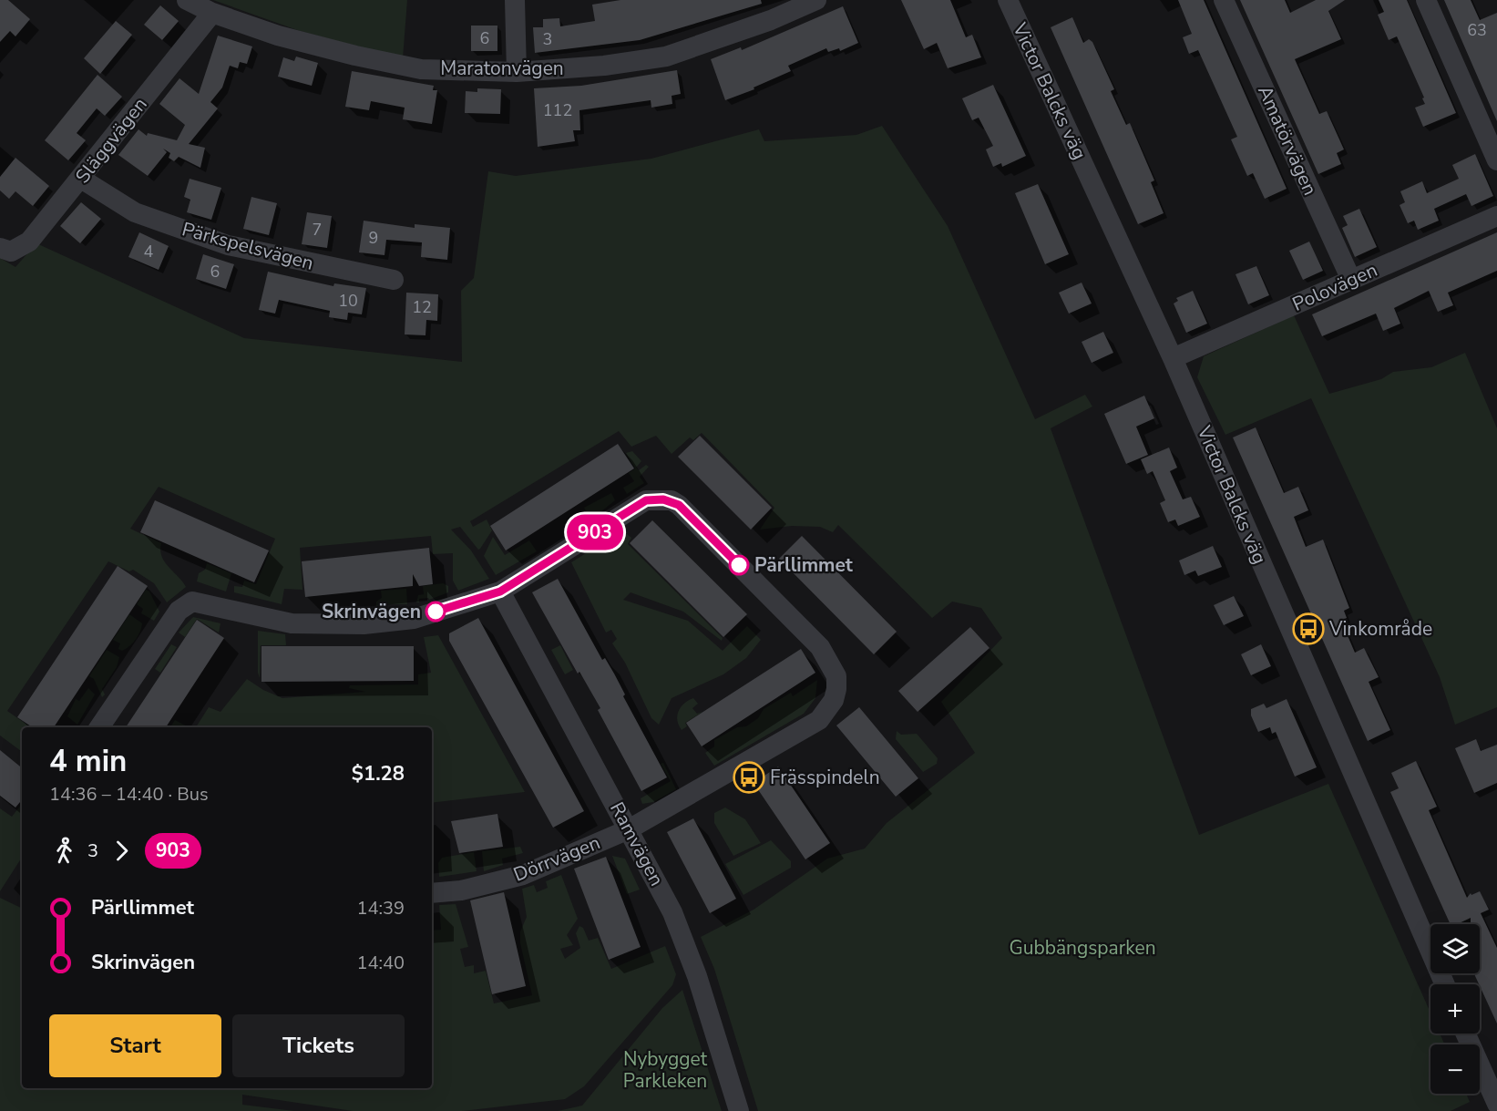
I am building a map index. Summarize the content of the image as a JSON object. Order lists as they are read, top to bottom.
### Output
{
  "streets": {
    "street": [
      "Maratonvägen",
      "Victor Balcks väg",
      "Släggvägen",
      "Amatörvägen",
      "Pärkspelsvägen",
      "Polovägen",
      "Ramvägen",
      "Dörrvägen"
    ]
  },
  "crossings": [
    ["Maratonvägen", "Släggvägen"],
    ["Victor Balcks väg", "Polovägen"],
    ["Släggvägen", "Pärkspelsvägen"],
    ["Amatörvägen", "Polovägen"],
    ["Ramvägen", "Dörrvägen"]
  ],
  "parks": ["Gubbängsparken", "Nybygget Parkleken"],
  "places": {
    "other": ["Pärllimmet", "Skrinvägen"],
    "bus stop": ["Vinkområde", "Frässpindeln"]
  },
  "lines": ["bus line 903"],
  "house_numbers": [
    "63",
    "6",
    "3",
    "112",
    "7",
    "9",
    "4",
    "6",
    "10",
    "12"
  ],
  "page": {
    "on_map": "903",
    "heading": ["4 min", "14:36 – 14:40 · Bus", "$1.28"],
    "legs": ["3", "903"],
    "list": [
      {
        "name": "Pärllimmet",
        "value": "14:39"
      },
      {
        "name": "Skrinvägen",
        "value": "14:40"
      }
    ],
    "map_buttons": ["+", "−"],
    "buttons": ["Start", "Tickets"]
  }
}
